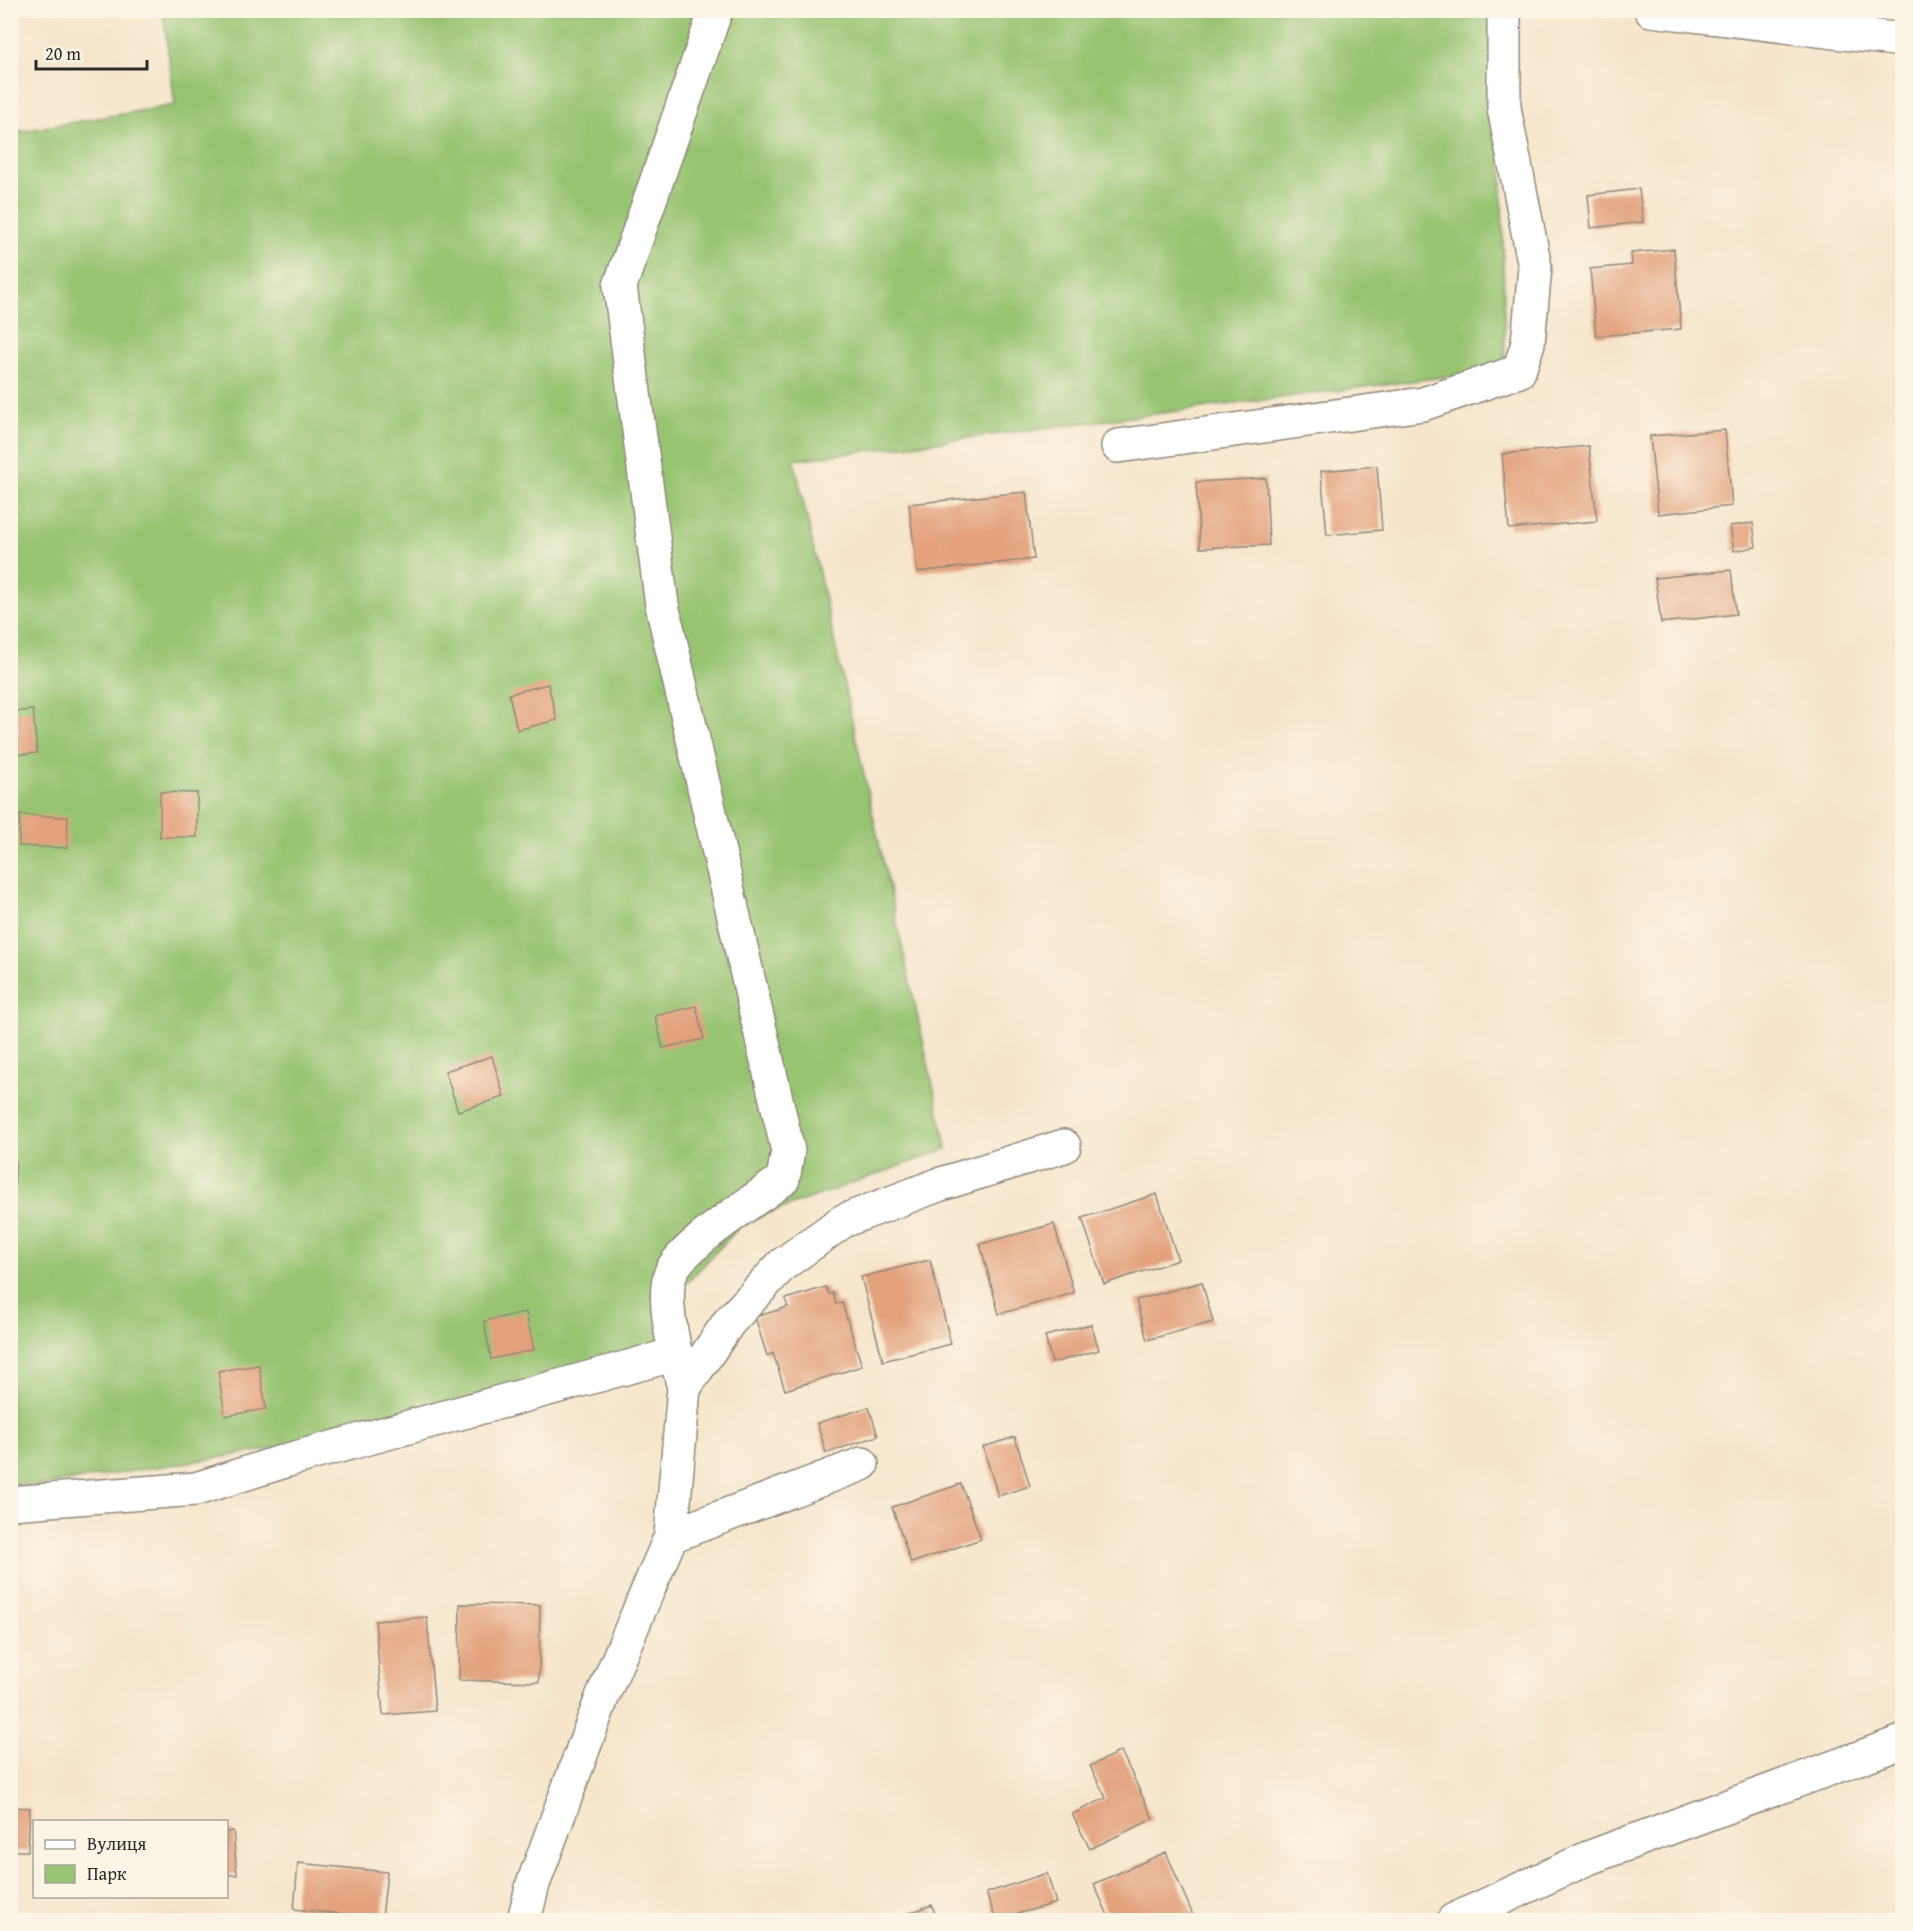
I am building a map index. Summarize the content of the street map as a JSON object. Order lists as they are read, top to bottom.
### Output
{
  "legend": ["Вулиця", "Парк"],
  "scale_bar": "20 m"
}
